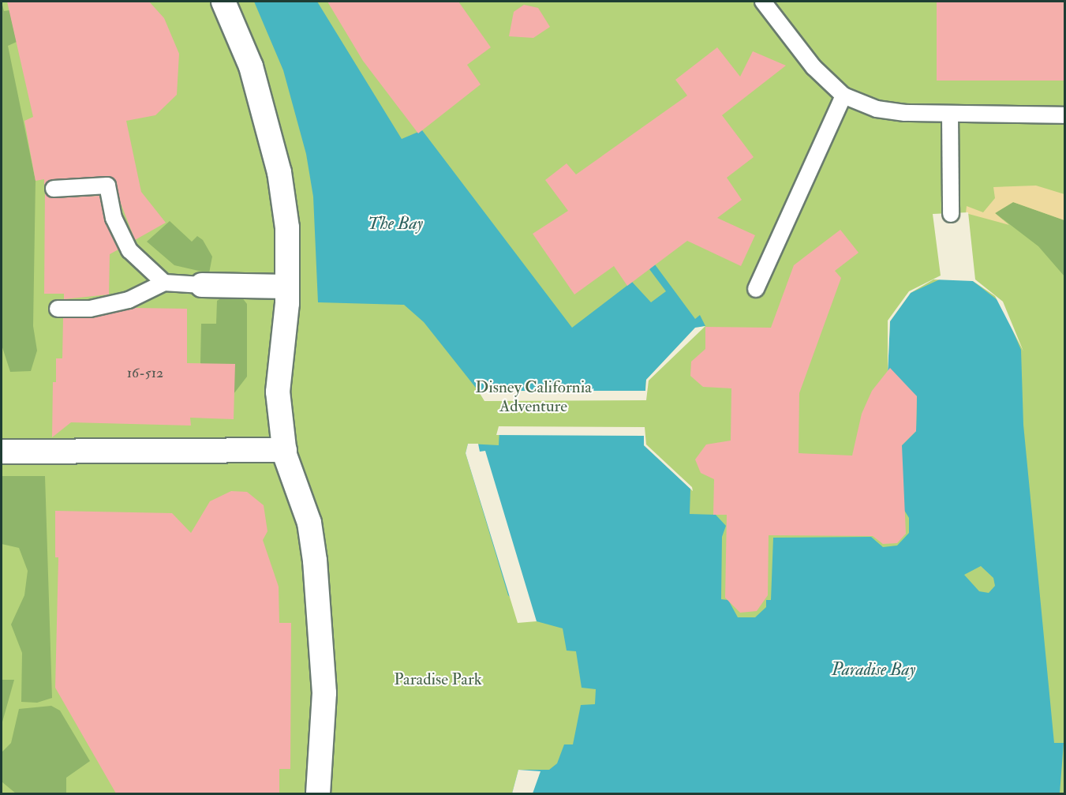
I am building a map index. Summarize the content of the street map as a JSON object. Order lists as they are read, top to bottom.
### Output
{
  "water": ["The Bay", "Paradise Bay"],
  "parks": ["Disney California Adventure", "Paradise Park"],
  "house_numbers": ["16-512"]
}
